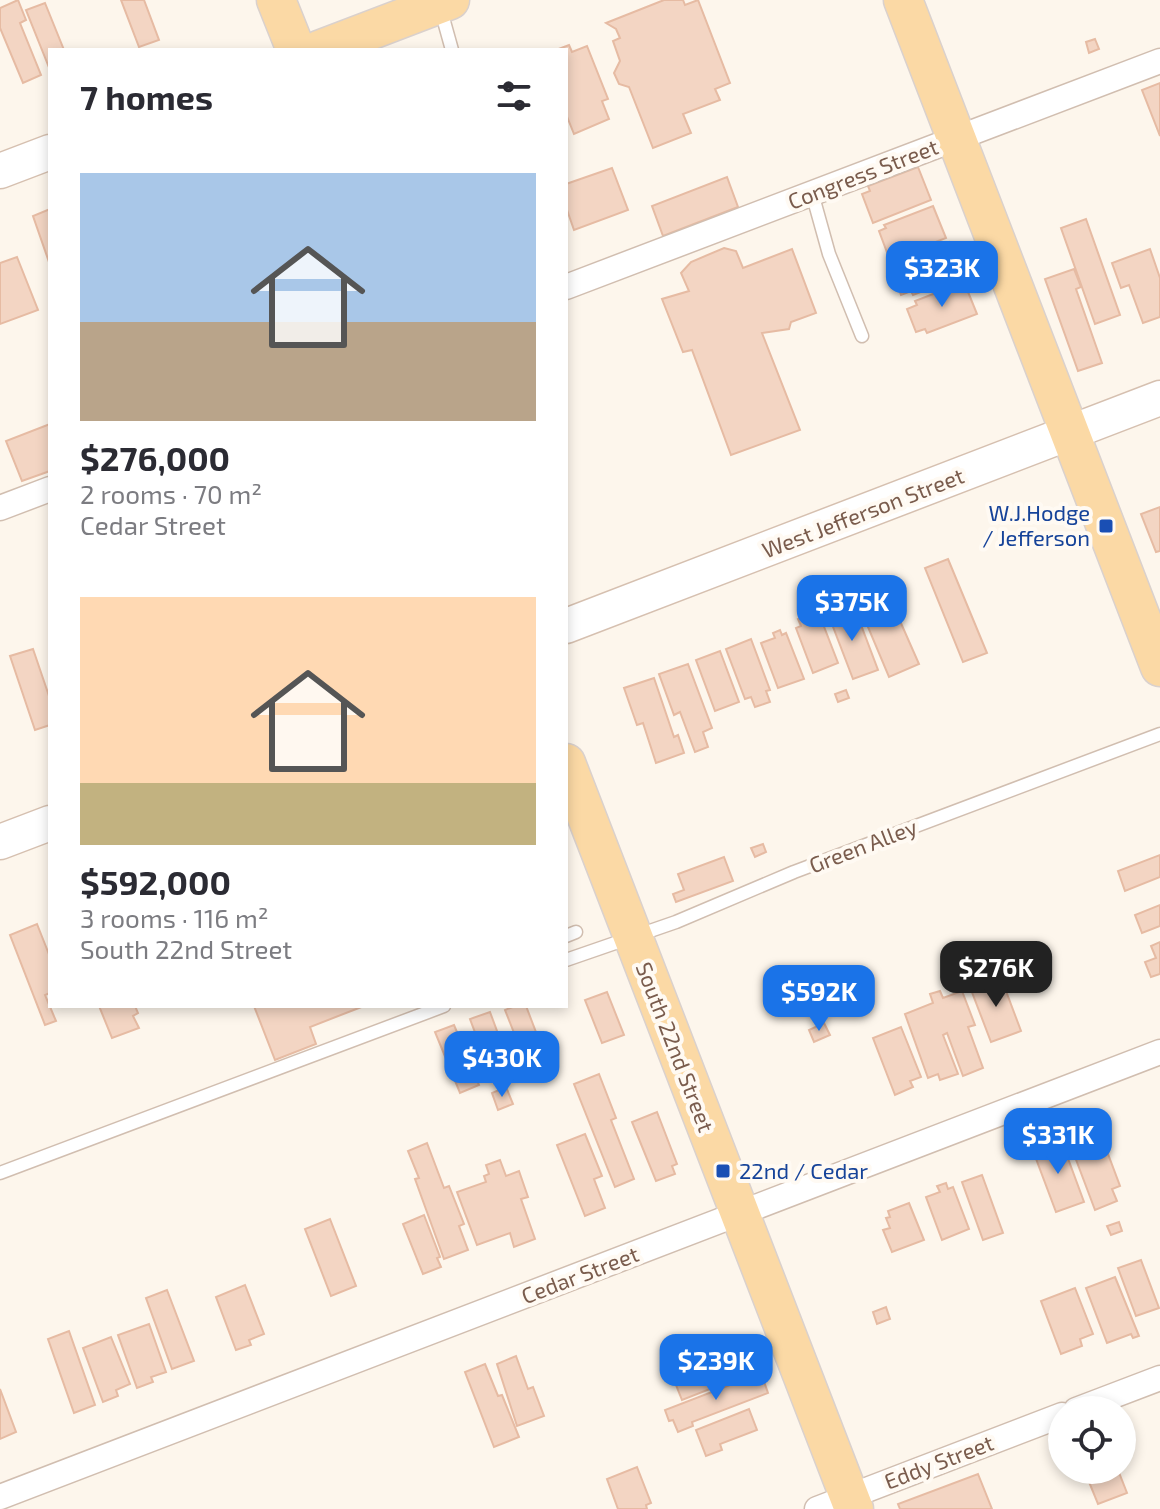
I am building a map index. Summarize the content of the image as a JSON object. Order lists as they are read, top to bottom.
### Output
{
  "streets": {
    "main road": ["South 22nd Street"],
    "street": [
      "Congress Street",
      "West Jefferson Street",
      "Cedar Street",
      "Eddy Street"
    ],
    "lane": ["Green Alley"]
  },
  "crossings": [
    ["Green Alley", "South 22nd Street"],
    ["South 22nd Street", "Cedar Street"],
    ["South 22nd Street", "Eddy Street"]
  ],
  "places": {
    "transit": ["W.J.Hodge / Jefferson", "22nd / Cedar"]
  },
  "page": {
    "heading": "7 homes",
    "list": [
      {
        "name": "$276,000",
        "note": "2 rooms · 70 m² · Cedar Street"
      },
      {
        "name": "$592,000",
        "note": "3 rooms · 116 m² · South 22nd Street"
      }
    ],
    "price": [
      "$323K",
      "$375K",
      "$276K",
      "$592K",
      "$430K",
      "$331K",
      "$239K"
    ]
  }
}
